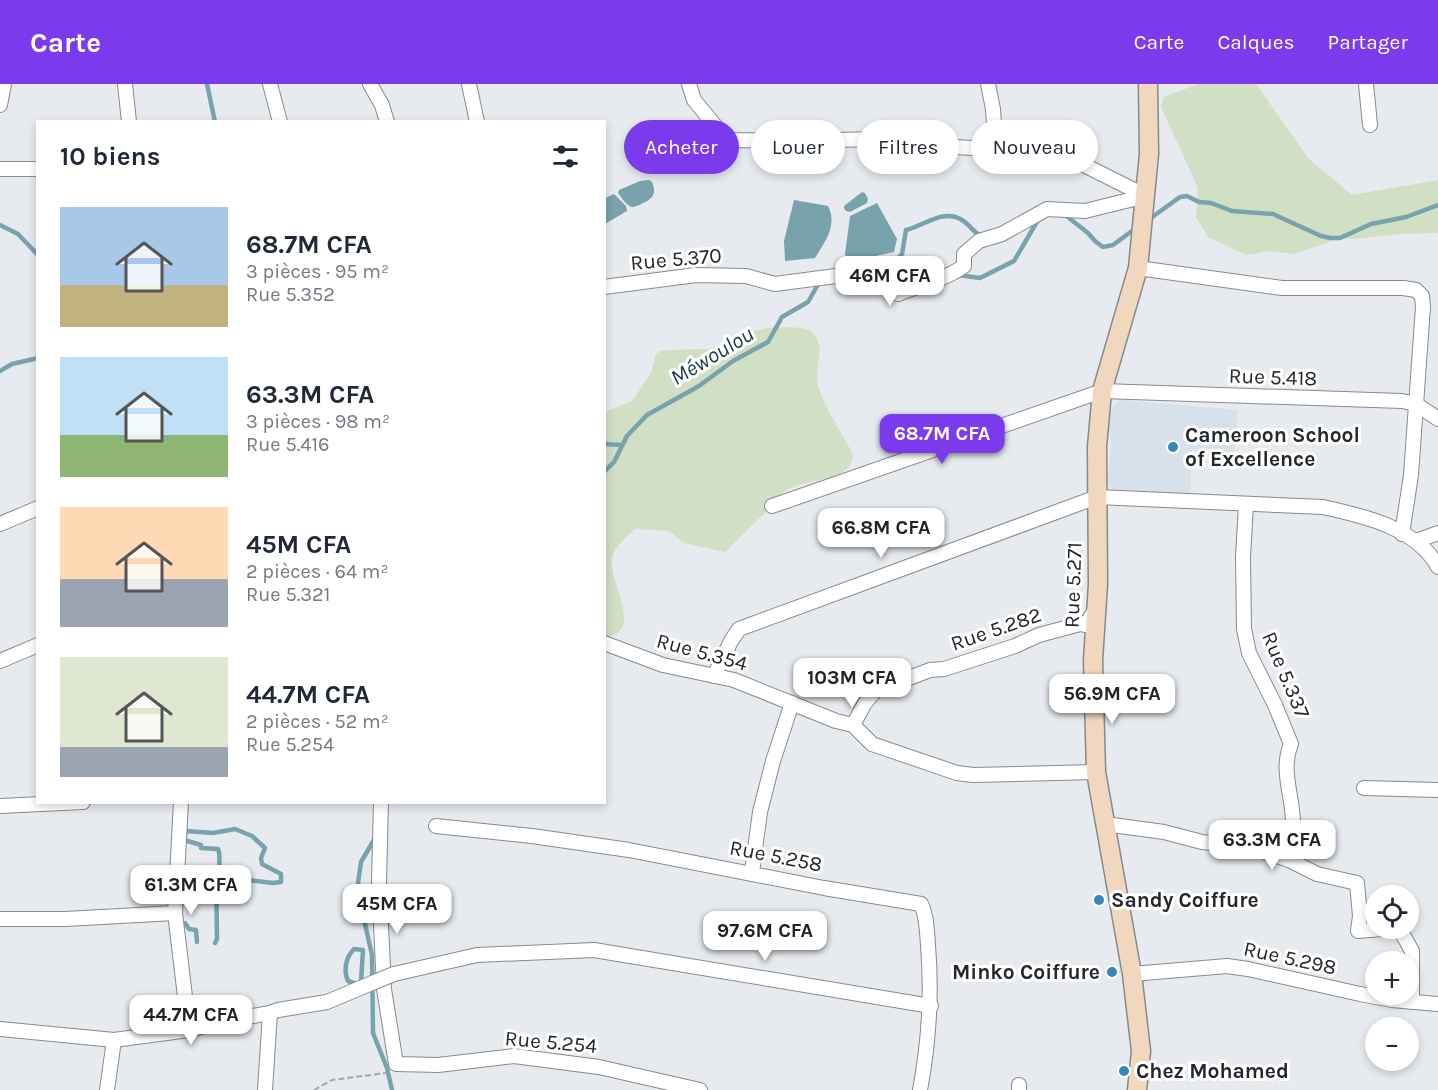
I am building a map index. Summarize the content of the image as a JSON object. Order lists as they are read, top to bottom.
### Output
{
  "streets": {
    "street": [
      "Rue 5.370",
      "Rue 5.418",
      "Rue 5.271",
      "Rue 5.282",
      "Rue 5.354",
      "Rue 5.337",
      "Rue 5.258",
      "Rue 5.298",
      "Rue 5.254"
    ]
  },
  "crossings": [
    ["Rue 5.370", "Rue 5.271"],
    ["Rue 5.418", "Rue 5.271"],
    ["Rue 5.271", "Rue 5.282"],
    ["Rue 5.271", "Rue 5.354"],
    ["Rue 5.271", "Rue 5.298"],
    ["Rue 5.282", "Rue 5.354"]
  ],
  "water": ["Méwoulou"],
  "places": [
    "Cameroon School of Excellence",
    "Sandy Coiffure",
    "Minko Coiffure",
    "Chez Mohamed"
  ],
  "page": {
    "header": "Carte",
    "nav": ["Carte", "Calques", "Partager"],
    "chip": [
      "Acheter",
      "Louer",
      "Filtres",
      "Nouveau"
    ],
    "heading": "10 biens",
    "list": [
      {
        "name": "68.7M CFA",
        "note": "3 pièces · 95 m² · Rue 5.352"
      },
      {
        "name": "63.3M CFA",
        "note": "3 pièces · 98 m² · Rue 5.416"
      },
      {
        "name": "45M CFA",
        "note": "2 pièces · 64 m² · Rue 5.321"
      },
      {
        "name": "44.7M CFA",
        "note": "2 pièces · 52 m² · Rue 5.254"
      }
    ],
    "price": [
      "46M CFA",
      "68.7M CFA",
      "66.8M CFA",
      "103M CFA",
      "56.9M CFA",
      "63.3M CFA",
      "61.3M CFA",
      "45M CFA",
      "97.6M CFA",
      "44.7M CFA"
    ],
    "map_buttons": ["+", "−"]
  }
}
